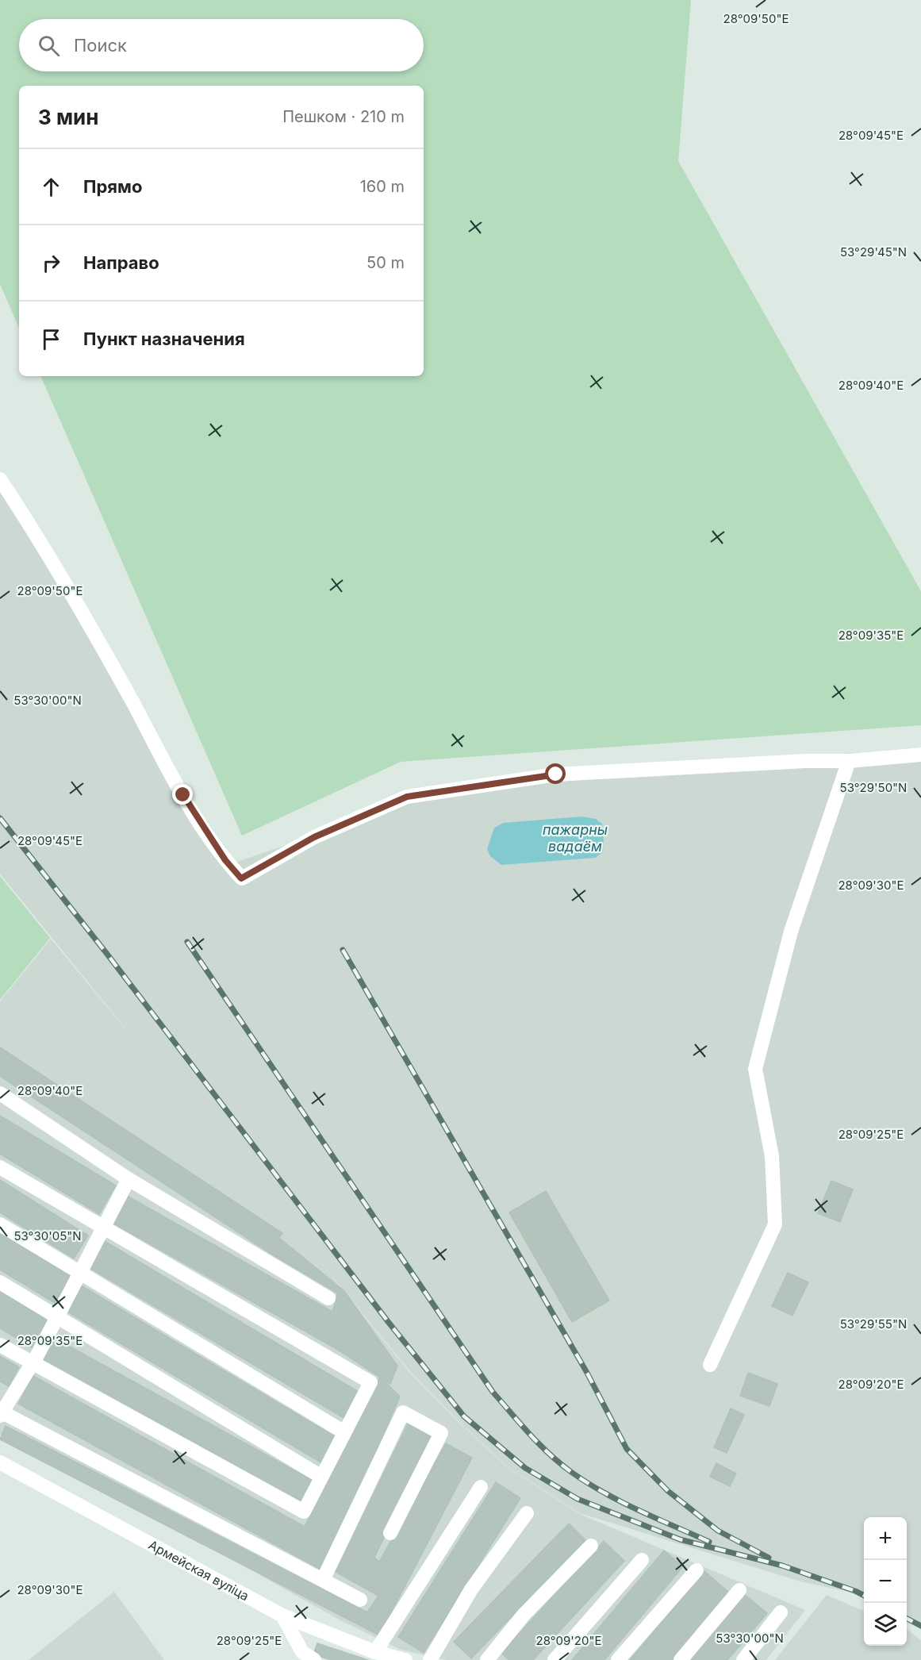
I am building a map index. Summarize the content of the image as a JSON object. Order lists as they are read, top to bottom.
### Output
{
  "streets": {
    "street": ["Армейская вуліца"]
  },
  "water": ["пажарны вадаём"],
  "page": {
    "search": "Поиск",
    "heading": ["3 мин", "Пешком · 210 m"],
    "list": [
      ["Прямо", "160 m"],
      ["Направо", "50 m"],
      "Пункт назначения"
    ],
    "map_buttons": ["+", "−"]
  },
  "coordinates": [
    "28°09'50\"E",
    "28°09'45\"E",
    "53°29'45\"N",
    "28°09'40\"E",
    "28°09'35\"E",
    "53°30'00\"N",
    "53°29'50\"N",
    "28°09'30\"E",
    "28°09'25\"E",
    "53°30'05\"N",
    "53°29'55\"N",
    "28°09'20\"E"
  ]
}
